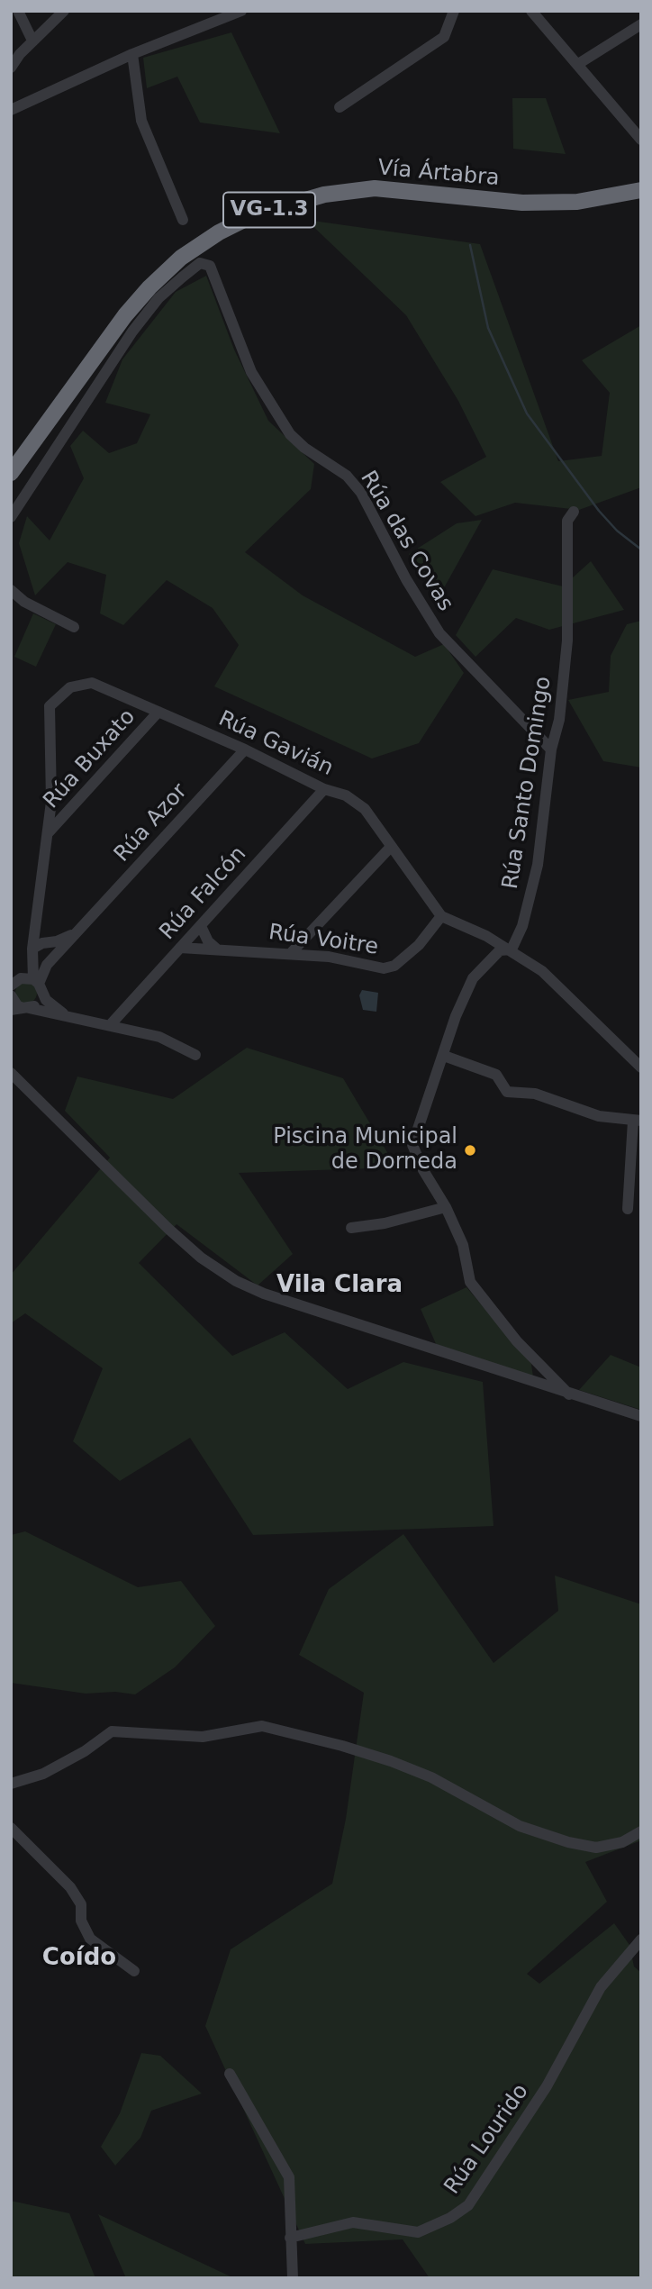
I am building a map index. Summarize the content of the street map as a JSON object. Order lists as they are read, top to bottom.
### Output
{
  "streets": {
    "highway": ["Vía Ártabra", "VG-1.3"],
    "street": [
      "Rúa das Covas",
      "Rúa Gavián",
      "Rúa Buxato",
      "Rúa Santo Domingo",
      "Rúa Azor",
      "Rúa Falcón",
      "Rúa Voitre",
      "Rúa Lourido"
    ]
  },
  "crossings": [
    ["Rúa das Covas", "Rúa Santo Domingo"],
    ["Rúa Gavián", "Rúa Buxato"],
    ["Rúa Gavián", "Rúa Santo Domingo"],
    ["Rúa Gavián", "Rúa Azor"],
    ["Rúa Gavián", "Rúa Falcón"],
    ["Rúa Gavián", "Rúa Voitre"],
    ["Rúa Falcón", "Rúa Voitre"]
  ],
  "districts": ["Vila Clara", "Coído"],
  "places": ["Piscina Municipal de Dorneda"]
}
